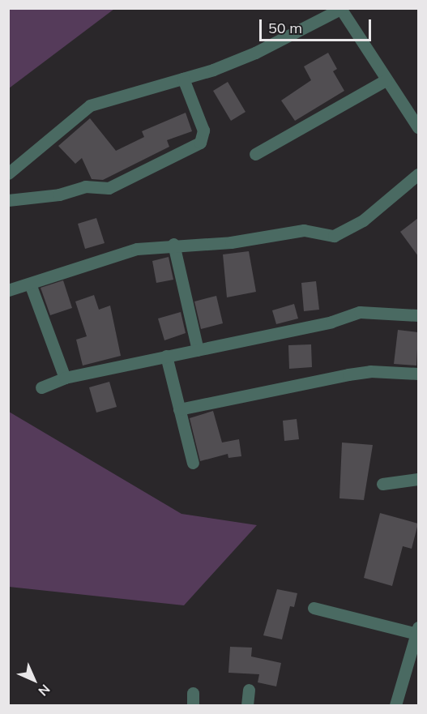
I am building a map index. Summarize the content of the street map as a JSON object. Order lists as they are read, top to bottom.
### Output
{
  "scale_bar": "50 m",
  "north": "bottom right"
}
